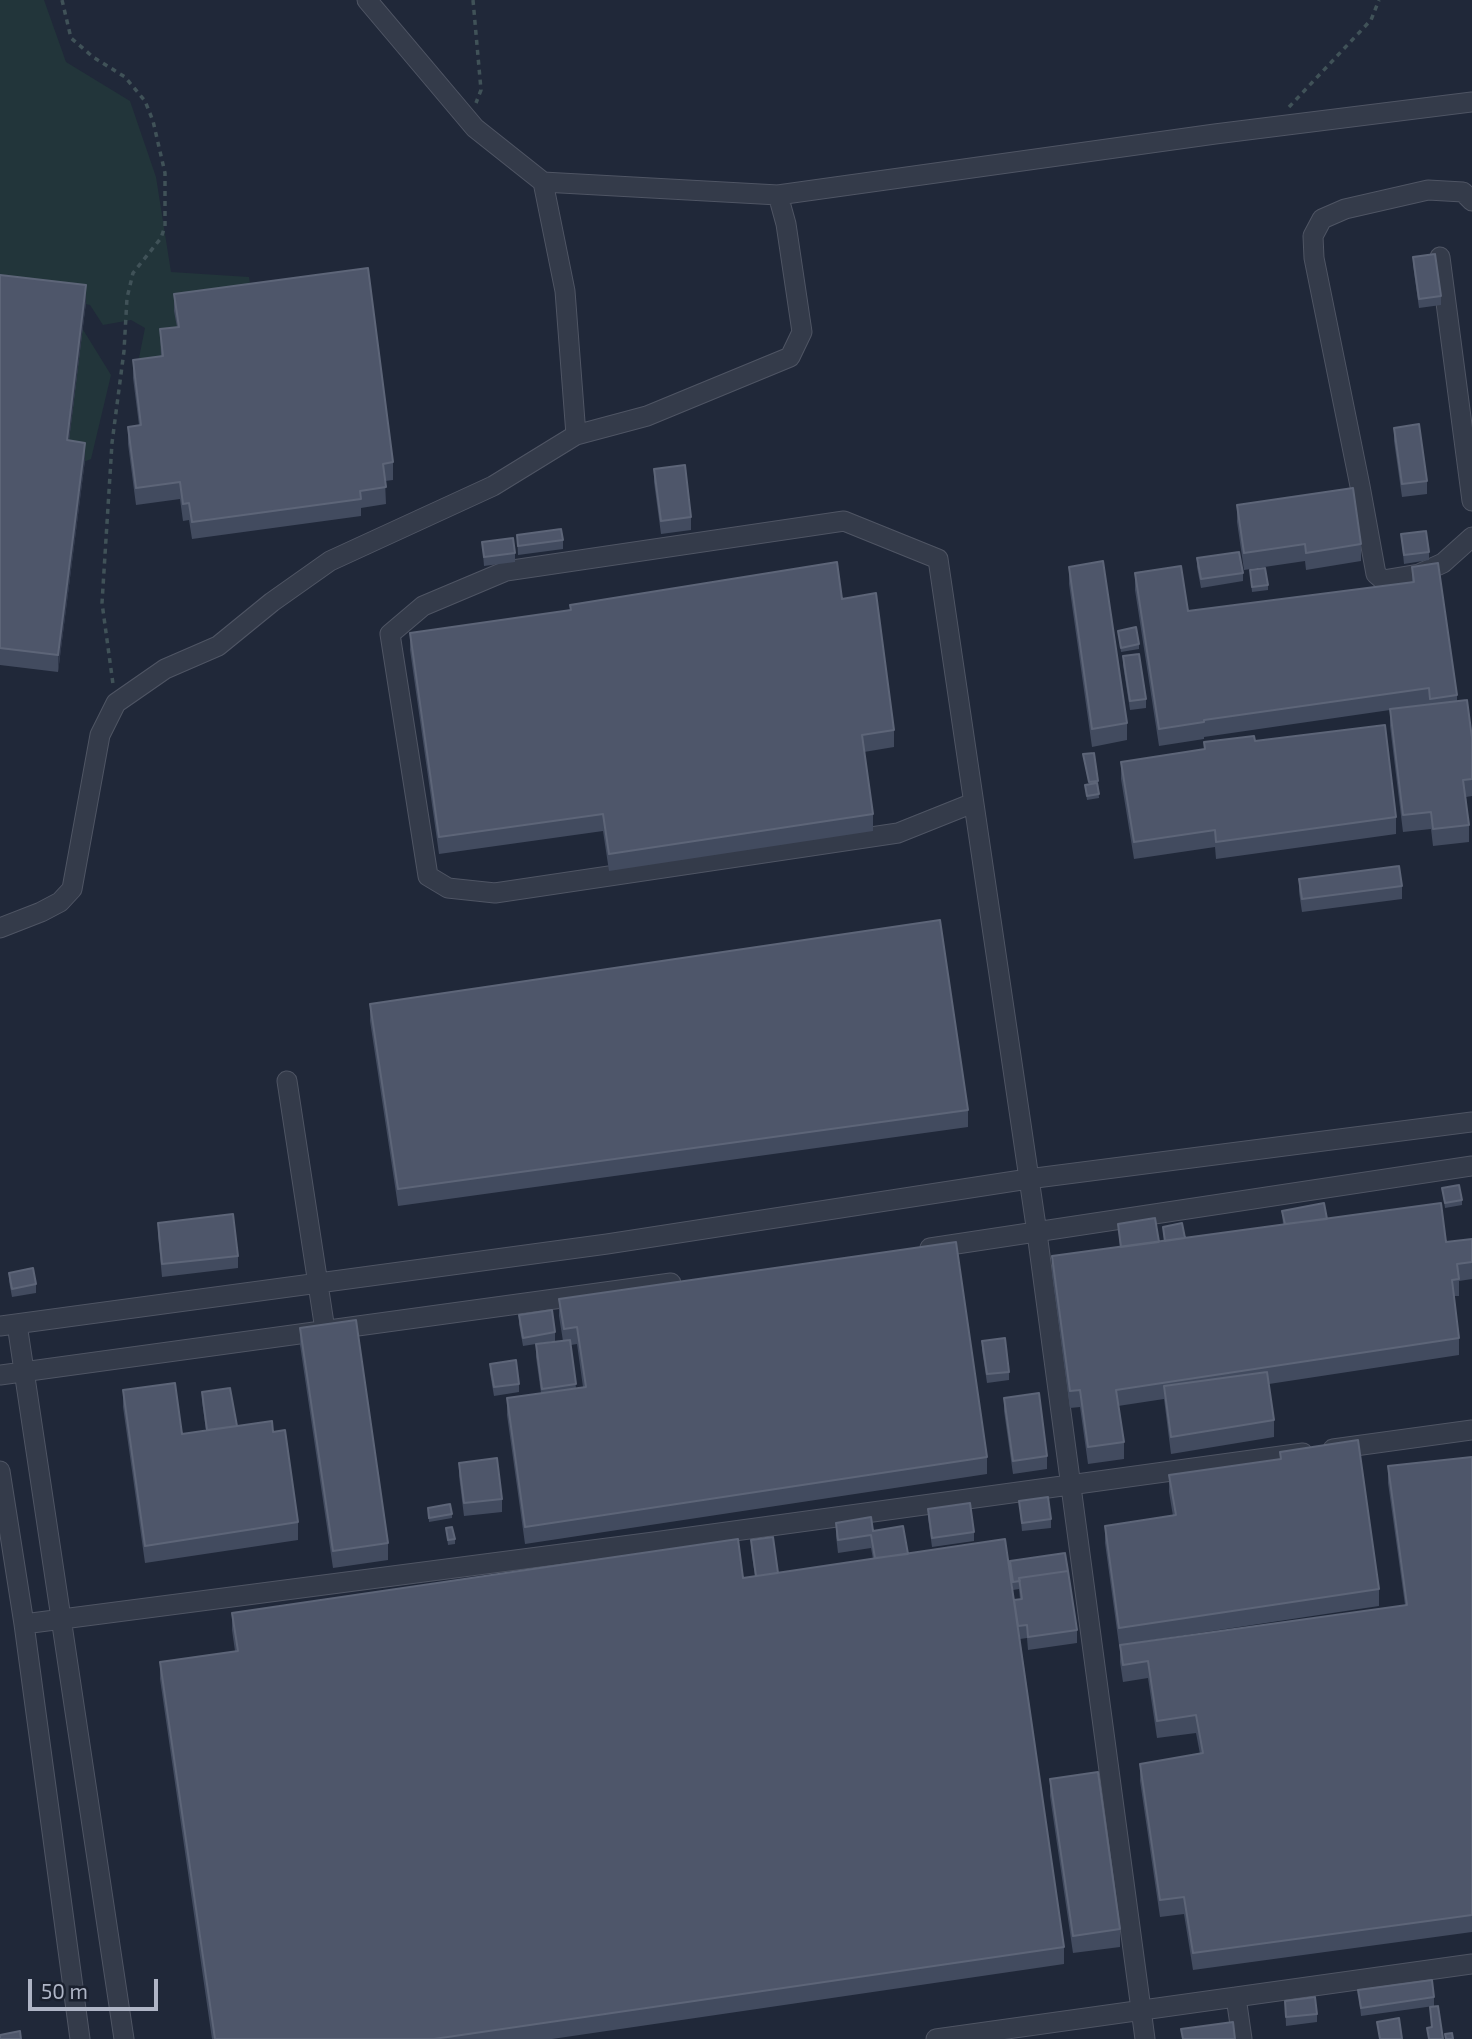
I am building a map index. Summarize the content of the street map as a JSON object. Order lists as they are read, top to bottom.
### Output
{
  "scale_bar": "50 m"
}
